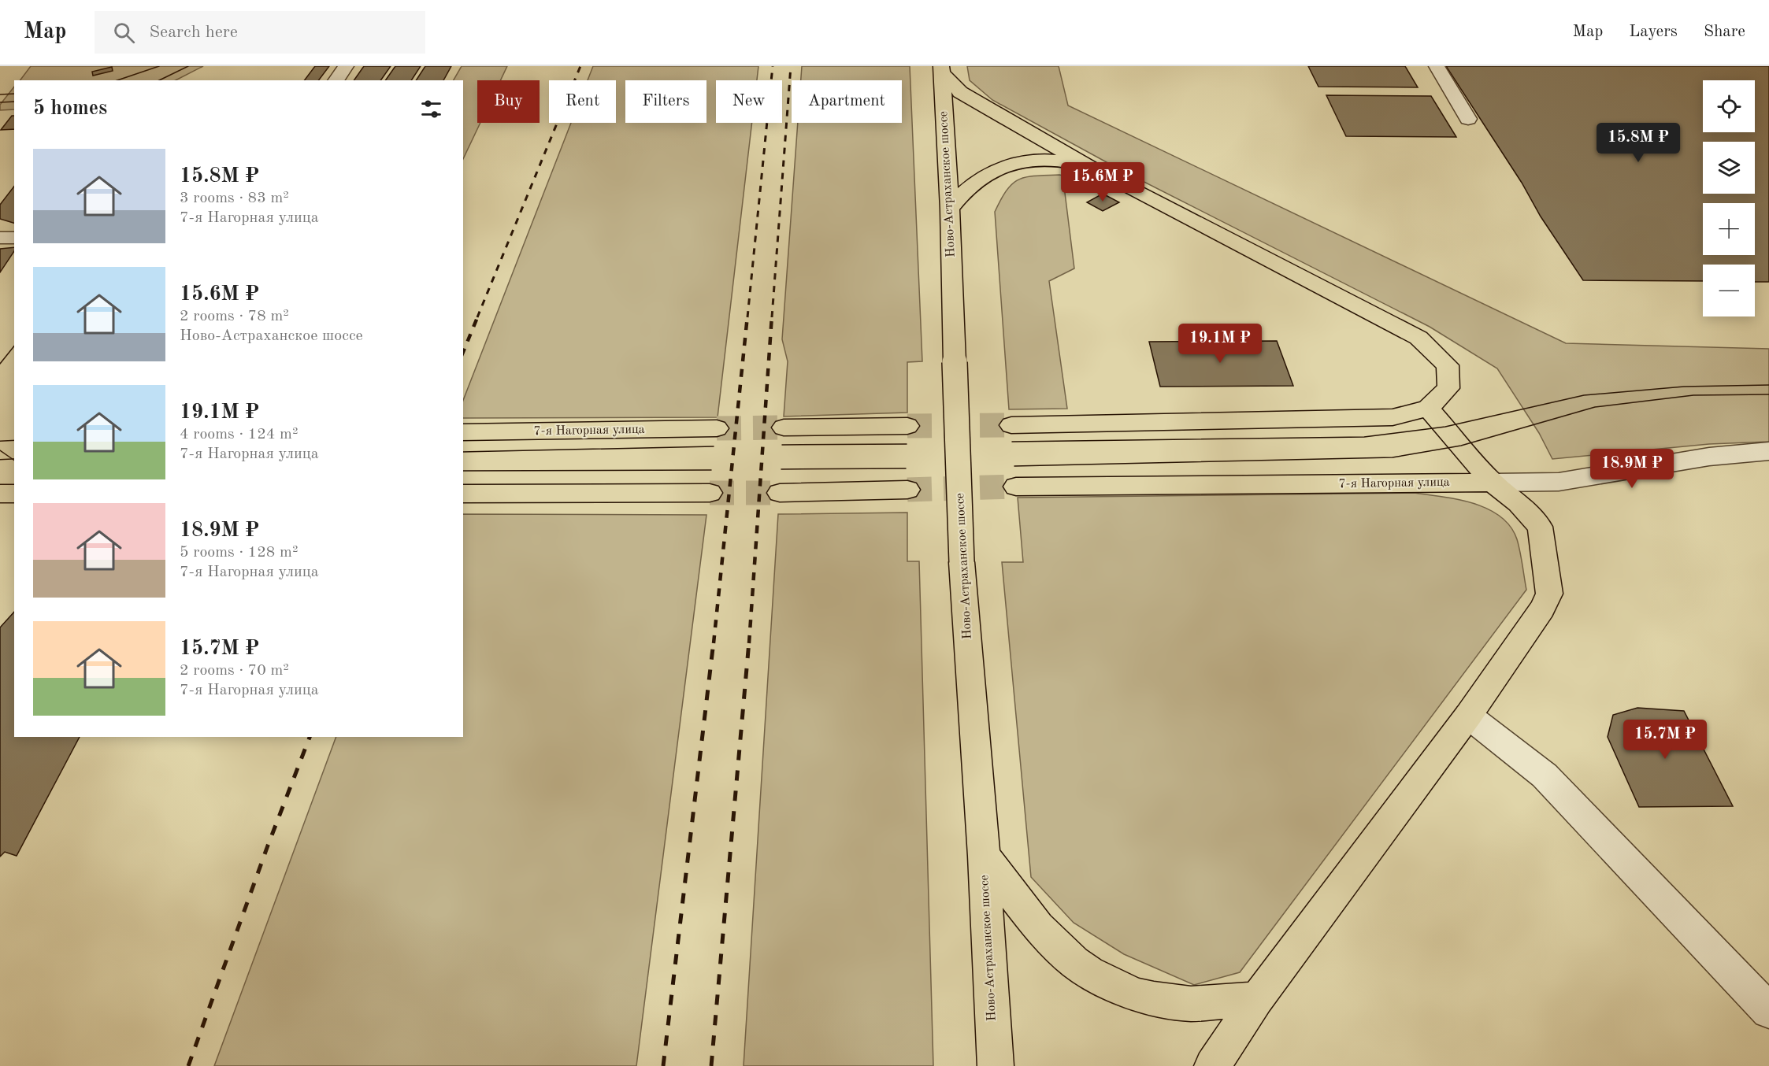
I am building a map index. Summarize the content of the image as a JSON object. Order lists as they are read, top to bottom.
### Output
{
  "streets": {
    "main road": ["Ново-Астраханское шоссе", "7-я Нагорная улица"]
  },
  "page": {
    "header": "Map",
    "search": "Search here",
    "nav": ["Map", "Layers", "Share"],
    "map_buttons": ["+", "−"],
    "chip": [
      "Buy",
      "Rent",
      "Filters",
      "New",
      "Apartment"
    ],
    "heading": "5 homes",
    "price": [
      "15.8M ₽",
      "15.6M ₽",
      "19.1M ₽",
      "18.9M ₽",
      "15.7M ₽"
    ],
    "list": [
      {
        "name": "15.8M ₽",
        "note": "3 rooms · 83 m² · 7-я Нагорная улица"
      },
      {
        "name": "15.6M ₽",
        "note": "2 rooms · 78 m² · Ново-Астраханское шоссе"
      },
      {
        "name": "19.1M ₽",
        "note": "4 rooms · 124 m² · 7-я Нагорная улица"
      },
      {
        "name": "18.9M ₽",
        "note": "5 rooms · 128 m² · 7-я Нагорная улица"
      },
      {
        "name": "15.7M ₽",
        "note": "2 rooms · 70 m² · 7-я Нагорная улица"
      }
    ]
  }
}
